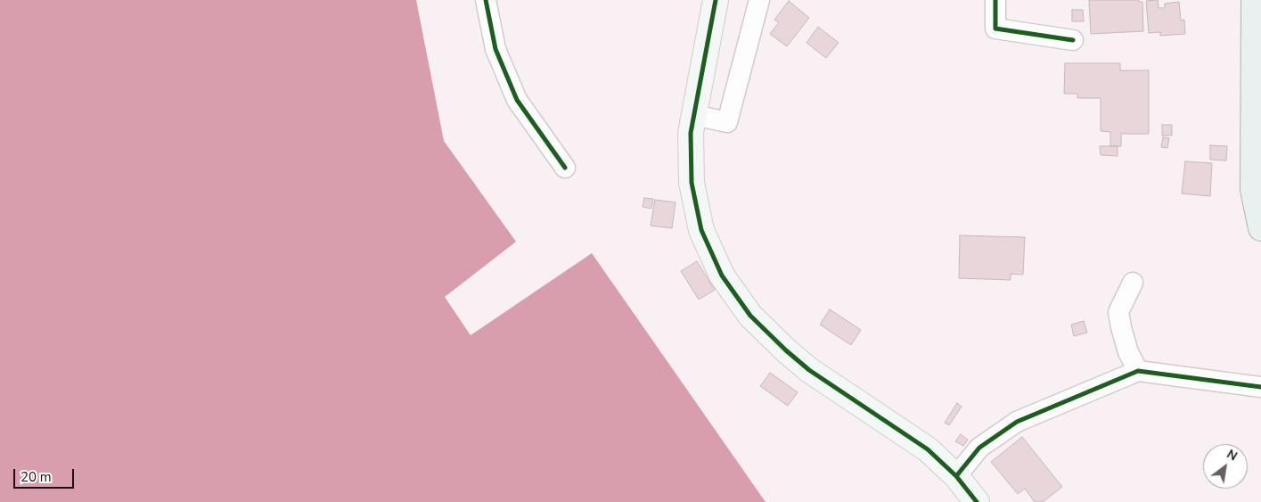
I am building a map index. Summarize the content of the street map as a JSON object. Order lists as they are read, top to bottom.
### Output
{
  "scale_bar": "20 m",
  "north": "top right"
}
